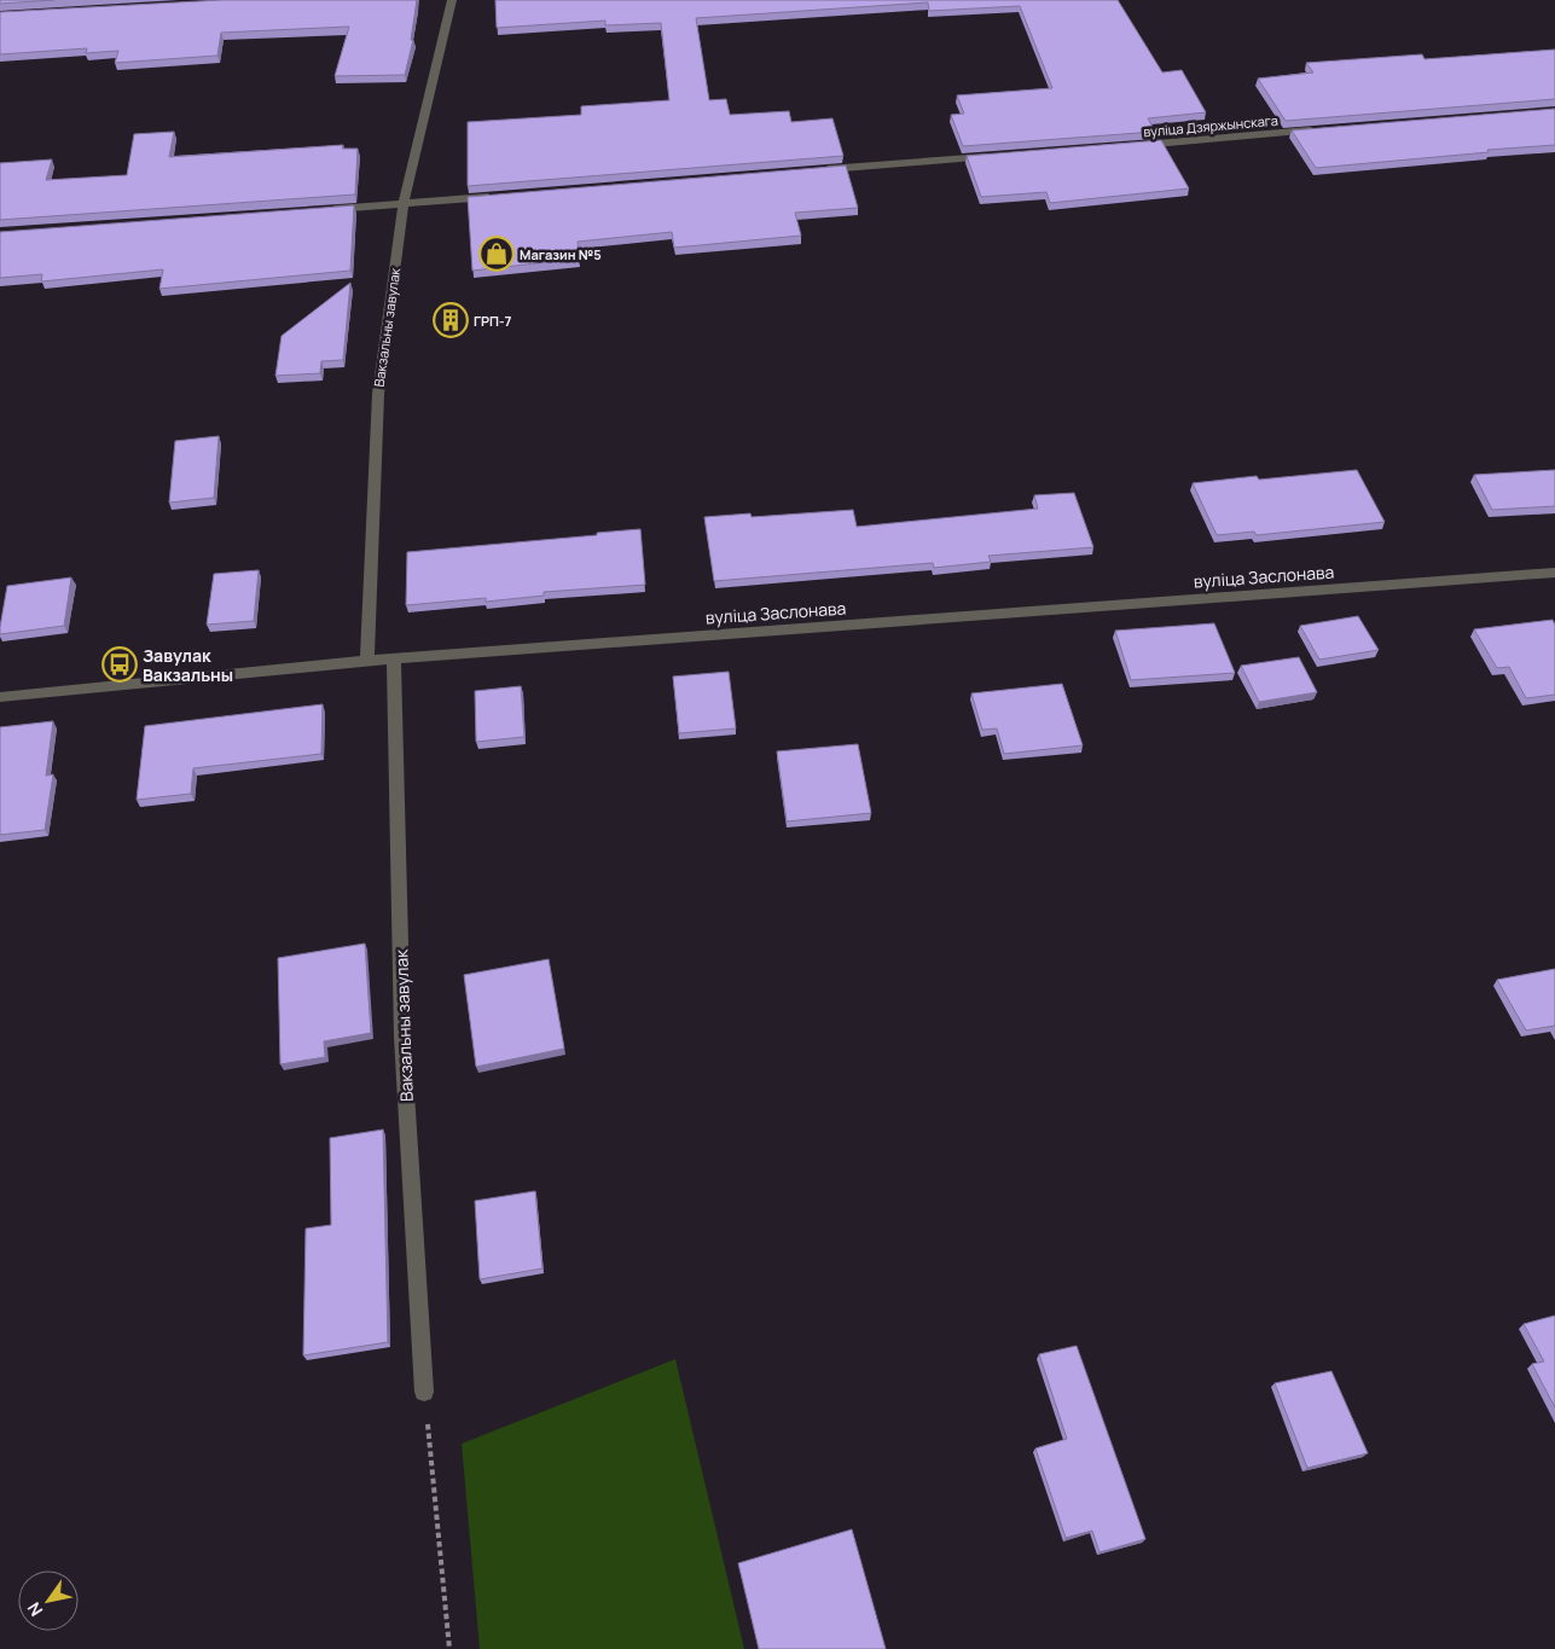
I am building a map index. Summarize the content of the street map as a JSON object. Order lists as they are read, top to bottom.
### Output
{
  "streets": {
    "street": ["вуліца Дзяржынскага", "Вакзальны завулак", "вуліца Заслонава"]
  },
  "crossings": [
    ["Вакзальны завулак", "вуліца Заслонава"]
  ],
  "places": {
    "shop": ["Магазин №5"],
    "building": ["ГРП-7"],
    "bus stop": ["Завулак Вакзальны"]
  },
  "north": "bottom left"
}
